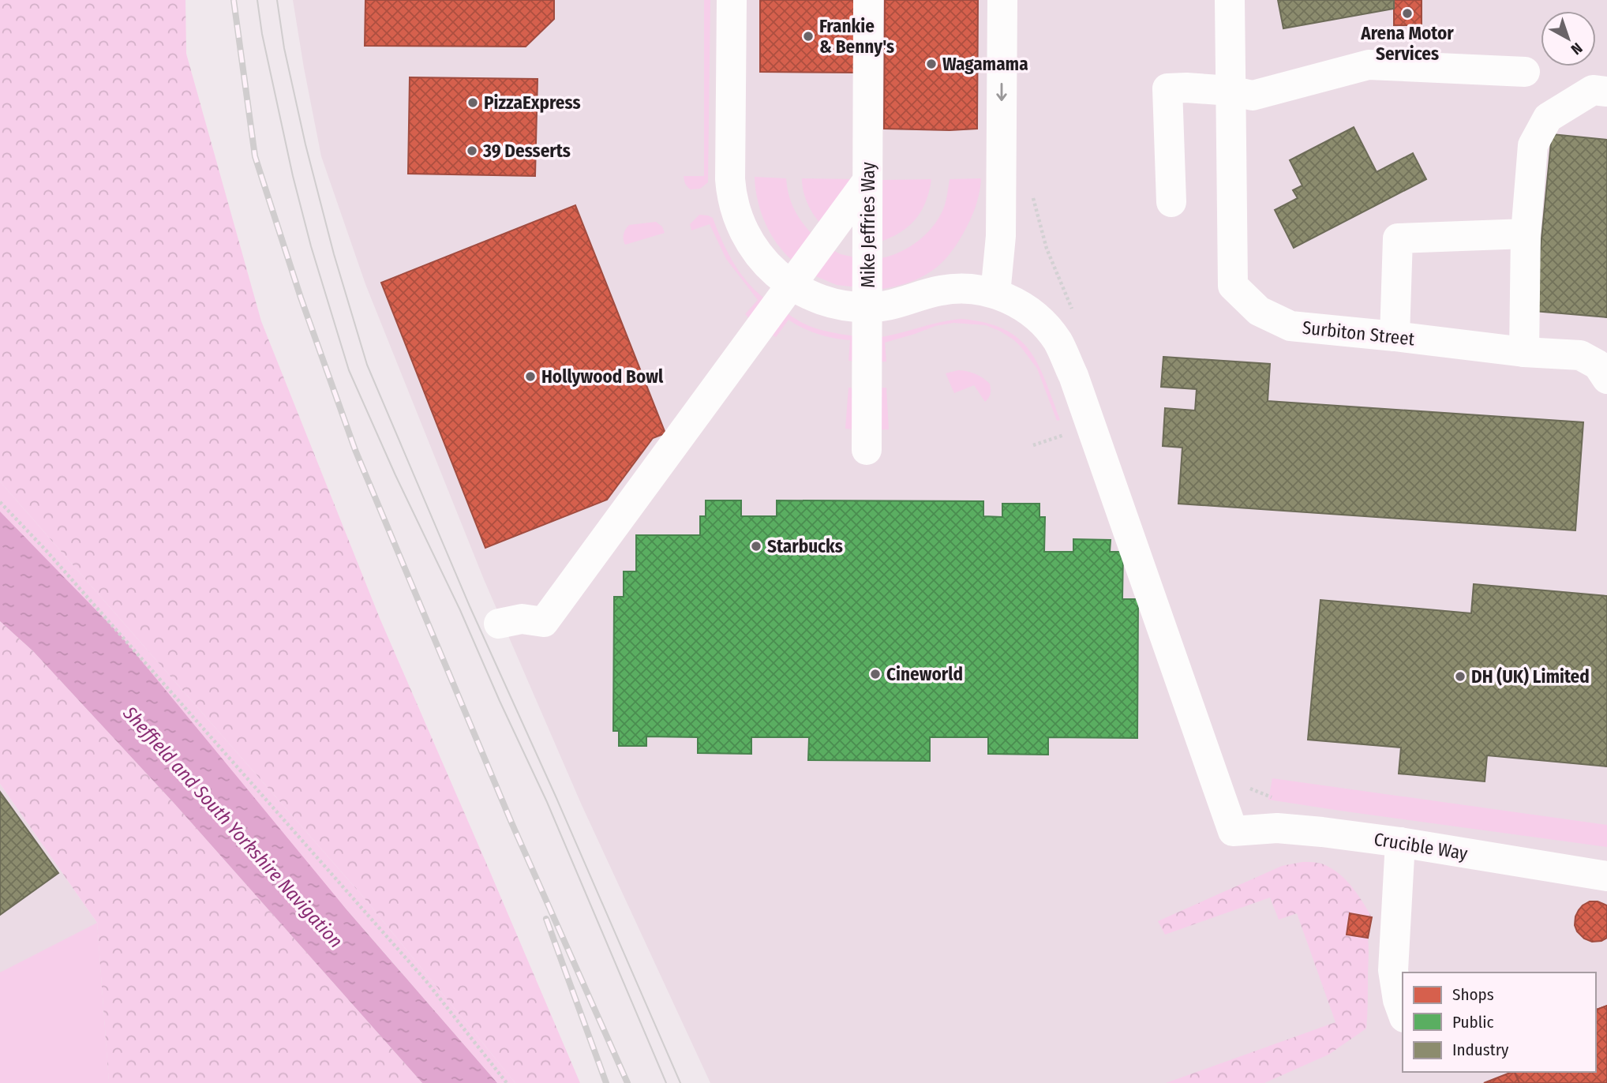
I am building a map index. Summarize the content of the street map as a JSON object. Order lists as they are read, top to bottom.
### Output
{
  "streets": {
    "street": ["Mike Jeffries Way", "Surbiton Street", "Crucible Way"]
  },
  "water": ["Sheffield and South Yorkshire Navigation"],
  "places": [
    "Arena Motor Services",
    "Frankie & Benny's",
    "Wagamama",
    "PizzaExpress",
    "39 Desserts",
    "Hollywood Bowl",
    "Starbucks",
    "Cineworld",
    "DH (UK) Limited"
  ],
  "legend": ["Shops", "Public", "Industry"],
  "north": "bottom right"
}
